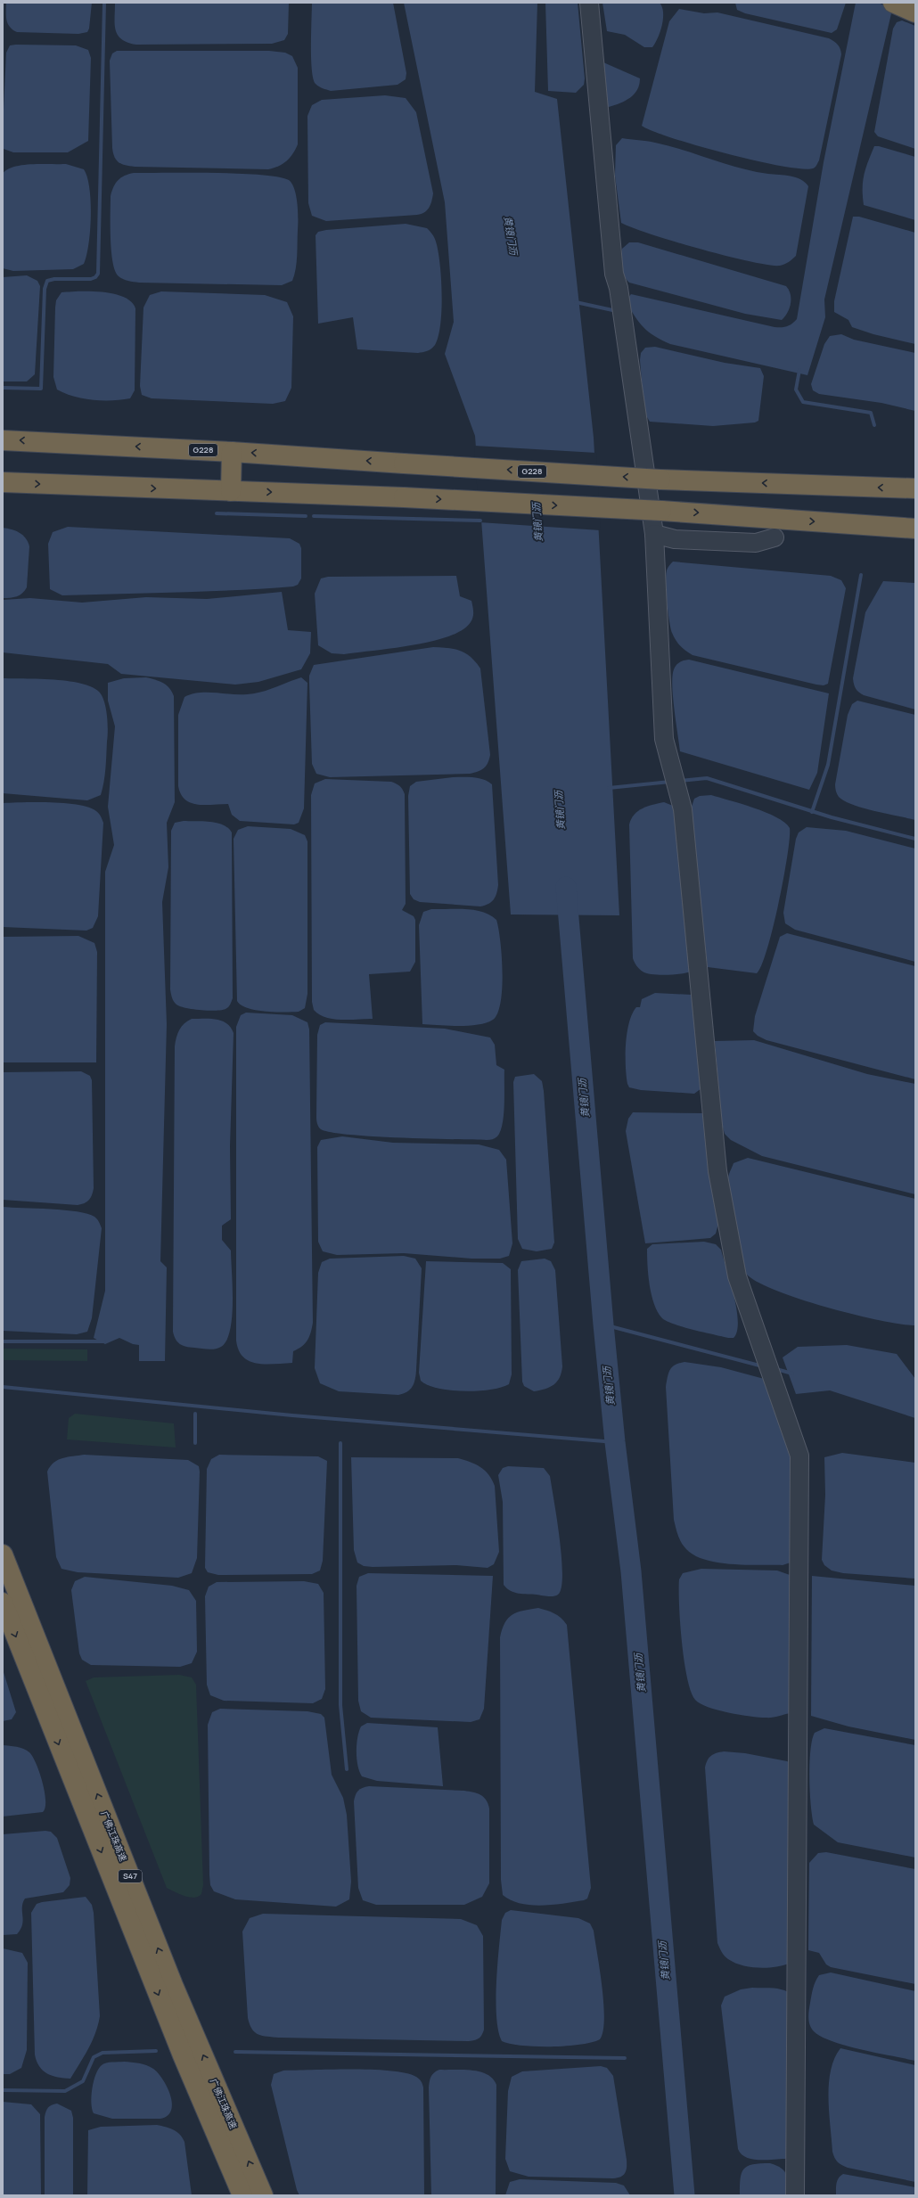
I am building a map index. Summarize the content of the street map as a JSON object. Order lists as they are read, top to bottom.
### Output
{
  "streets": {
    "highway": ["G228", "广佛江珠高速", "S47"]
  },
  "water": ["黄镜门沥"]
}
